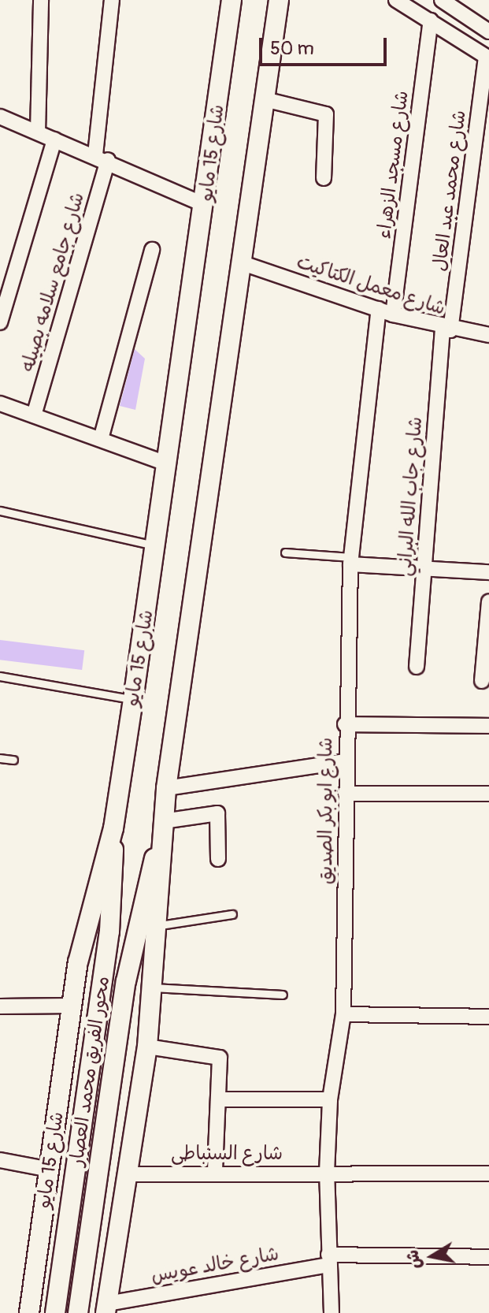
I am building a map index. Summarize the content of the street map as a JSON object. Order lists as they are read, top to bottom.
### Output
{
  "streets": {
    "main road": ["شارع 15 مايو", "محور الفريق محمد العصار"],
    "street": [
      "شارع مسجد الزهراء",
      "شارع محمد عبد العال",
      "شارع جامع سلامه بصيله",
      "شارع معمل الكتاكيت",
      "شارع جاب الله البراني",
      "شارع ابو بكر الصديق",
      "شارع السنباطى",
      "شارع خالد عويس"
    ]
  },
  "crossings": [
    ["شارع 15 مايو", "محور الفريق محمد العصار"],
    ["شارع مسجد الزهراء", "شارع معمل الكتاكيت"],
    ["شارع مسجد الزهراء", "شارع ابو بكر الصديق"],
    ["شارع محمد عبد العال", "شارع معمل الكتاكيت"],
    ["شارع محمد عبد العال", "شارع جاب الله البراني"],
    ["شارع معمل الكتاكيت", "شارع جاب الله البراني"],
    ["شارع معمل الكتاكيت", "شارع ابو بكر الصديق"],
    ["شارع ابو بكر الصديق", "شارع السنباطى"],
    ["شارع ابو بكر الصديق", "شارع خالد عويس"]
  ],
  "scale_bar": "50 m",
  "north": "left"
}
